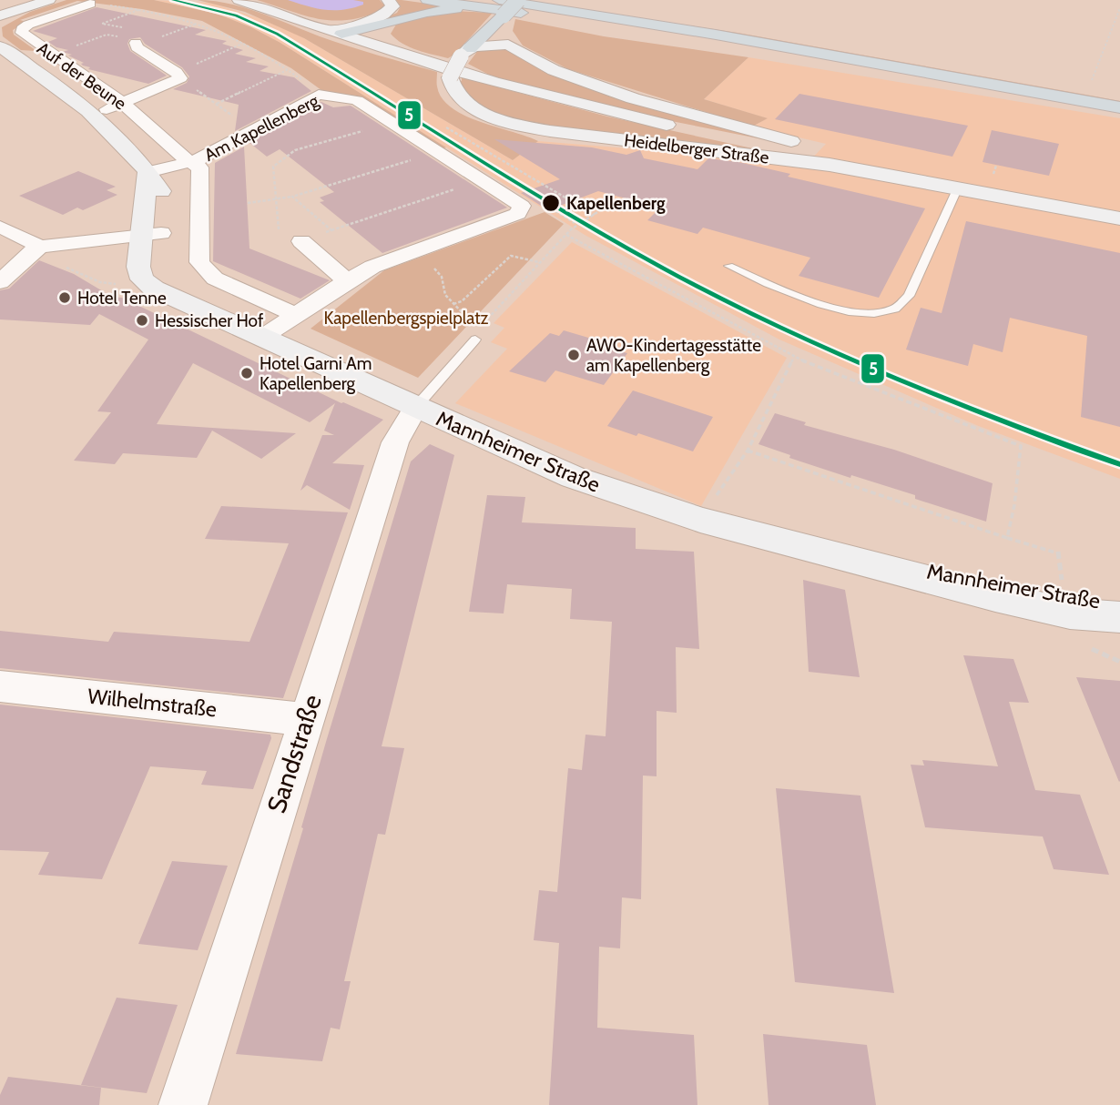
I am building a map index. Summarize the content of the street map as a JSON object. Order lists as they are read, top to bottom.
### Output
{
  "streets": {
    "main road": ["Auf der Beune", "Heidelberger Straße", "Mannheimer Straße"],
    "street": ["Am Kapellenberg", "Wilhelmstraße", "Sandstraße"]
  },
  "crossings": [
    ["Auf der Beune", "Am Kapellenberg"],
    ["Auf der Beune", "Mannheimer Straße"],
    ["Am Kapellenberg", "Mannheimer Straße"],
    ["Mannheimer Straße", "Sandstraße"],
    ["Wilhelmstraße", "Sandstraße"]
  ],
  "parks": ["Kapellenbergspielplatz"],
  "places": [
    "Kapellenberg",
    "Hotel Tenne",
    "Hessischer Hof",
    "AWO-Kindertagesstätte am Kapellenberg",
    "Hotel Garni Am Kapellenberg"
  ],
  "lines": ["transit line 5"]
}
